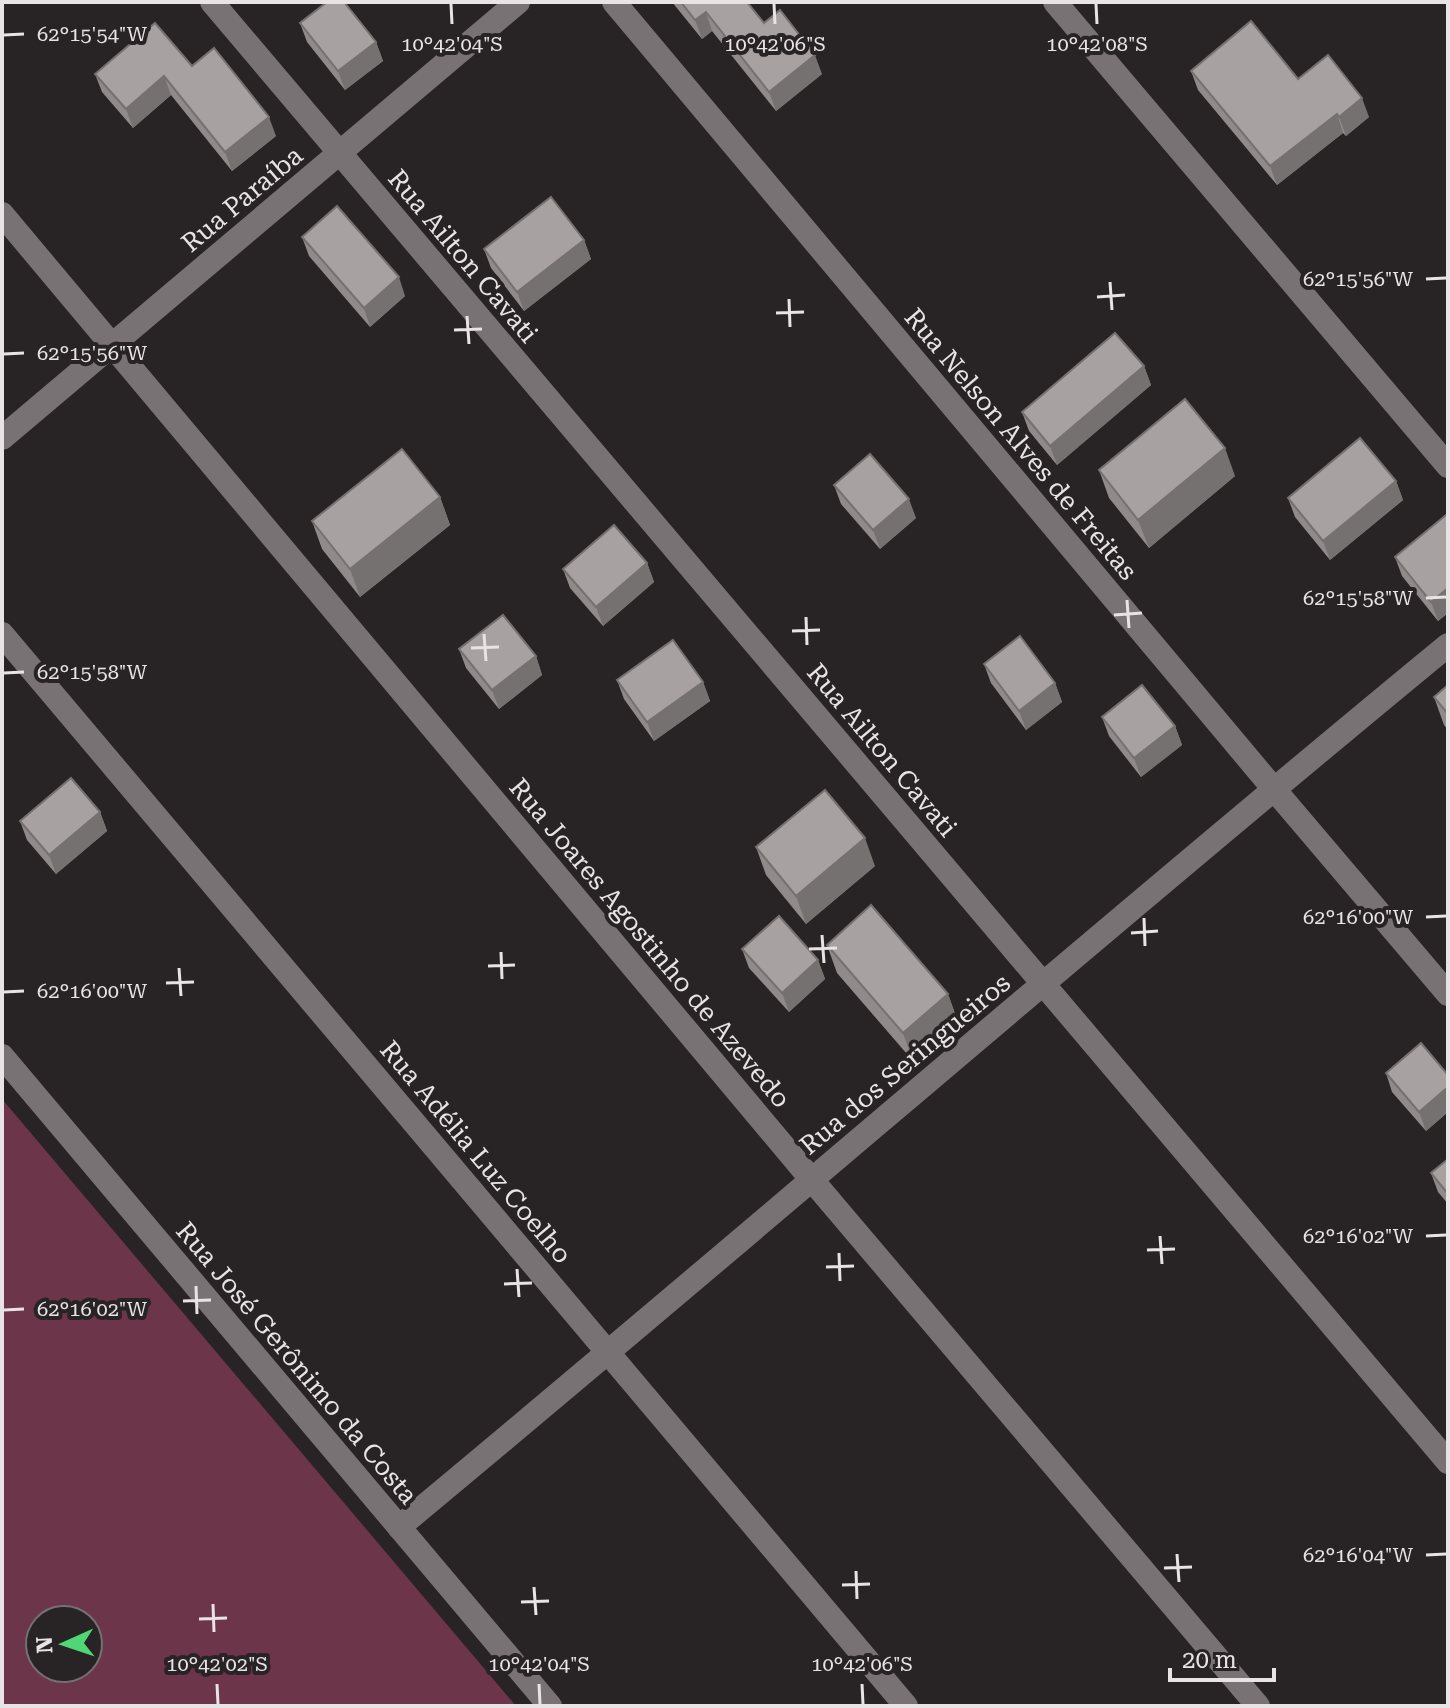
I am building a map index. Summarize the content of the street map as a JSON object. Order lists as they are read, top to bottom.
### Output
{
  "streets": {
    "street": [
      "Rua Paraíba",
      "Rua Ailton Cavati",
      "Rua Nelson Alves de Freitas",
      "Rua Joares Agostinho de Azevedo",
      "Rua dos Seringueiros",
      "Rua Adélia Luz Coelho",
      "Rua José Gerônimo da Costa"
    ]
  },
  "crossings": [
    ["Rua Paraíba", "Rua Ailton Cavati"],
    ["Rua Paraíba", "Rua Joares Agostinho de Azevedo"],
    ["Rua Ailton Cavati", "Rua dos Seringueiros"],
    ["Rua Nelson Alves de Freitas", "Rua dos Seringueiros"],
    ["Rua Joares Agostinho de Azevedo", "Rua dos Seringueiros"],
    ["Rua dos Seringueiros", "Rua Adélia Luz Coelho"],
    ["Rua dos Seringueiros", "Rua José Gerônimo da Costa"]
  ],
  "scale_bar": "20 m",
  "north": "left",
  "coordinates": [
    "62°15'54\"W",
    "10°42'04\"S",
    "10°42'06\"S",
    "10°42'08\"S",
    "62°15'56\"W",
    "62°15'58\"W",
    "62°16'00\"W",
    "62°16'02\"W",
    "62°16'04\"W",
    "10°42'02\"S"
  ]
}
